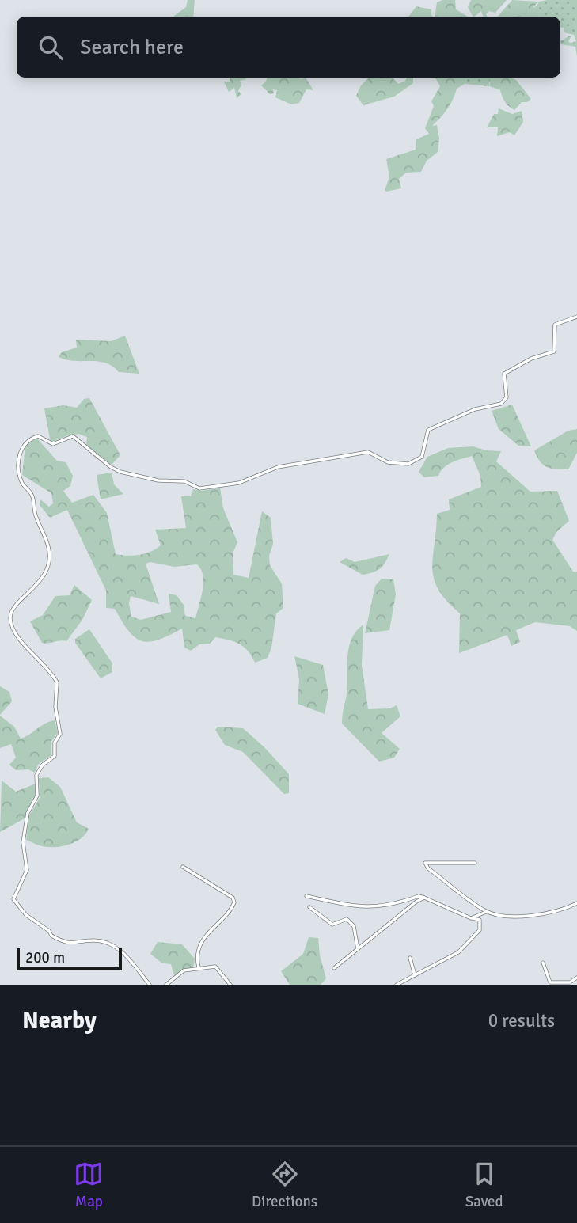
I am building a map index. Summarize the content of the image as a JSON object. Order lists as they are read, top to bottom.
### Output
{
  "scale_bar": "200 m",
  "page": {
    "search": "Search here",
    "scale": "200 m",
    "heading": ["Nearby", "0 results"],
    "nav": ["Map", "Directions", "Saved"]
  }
}
